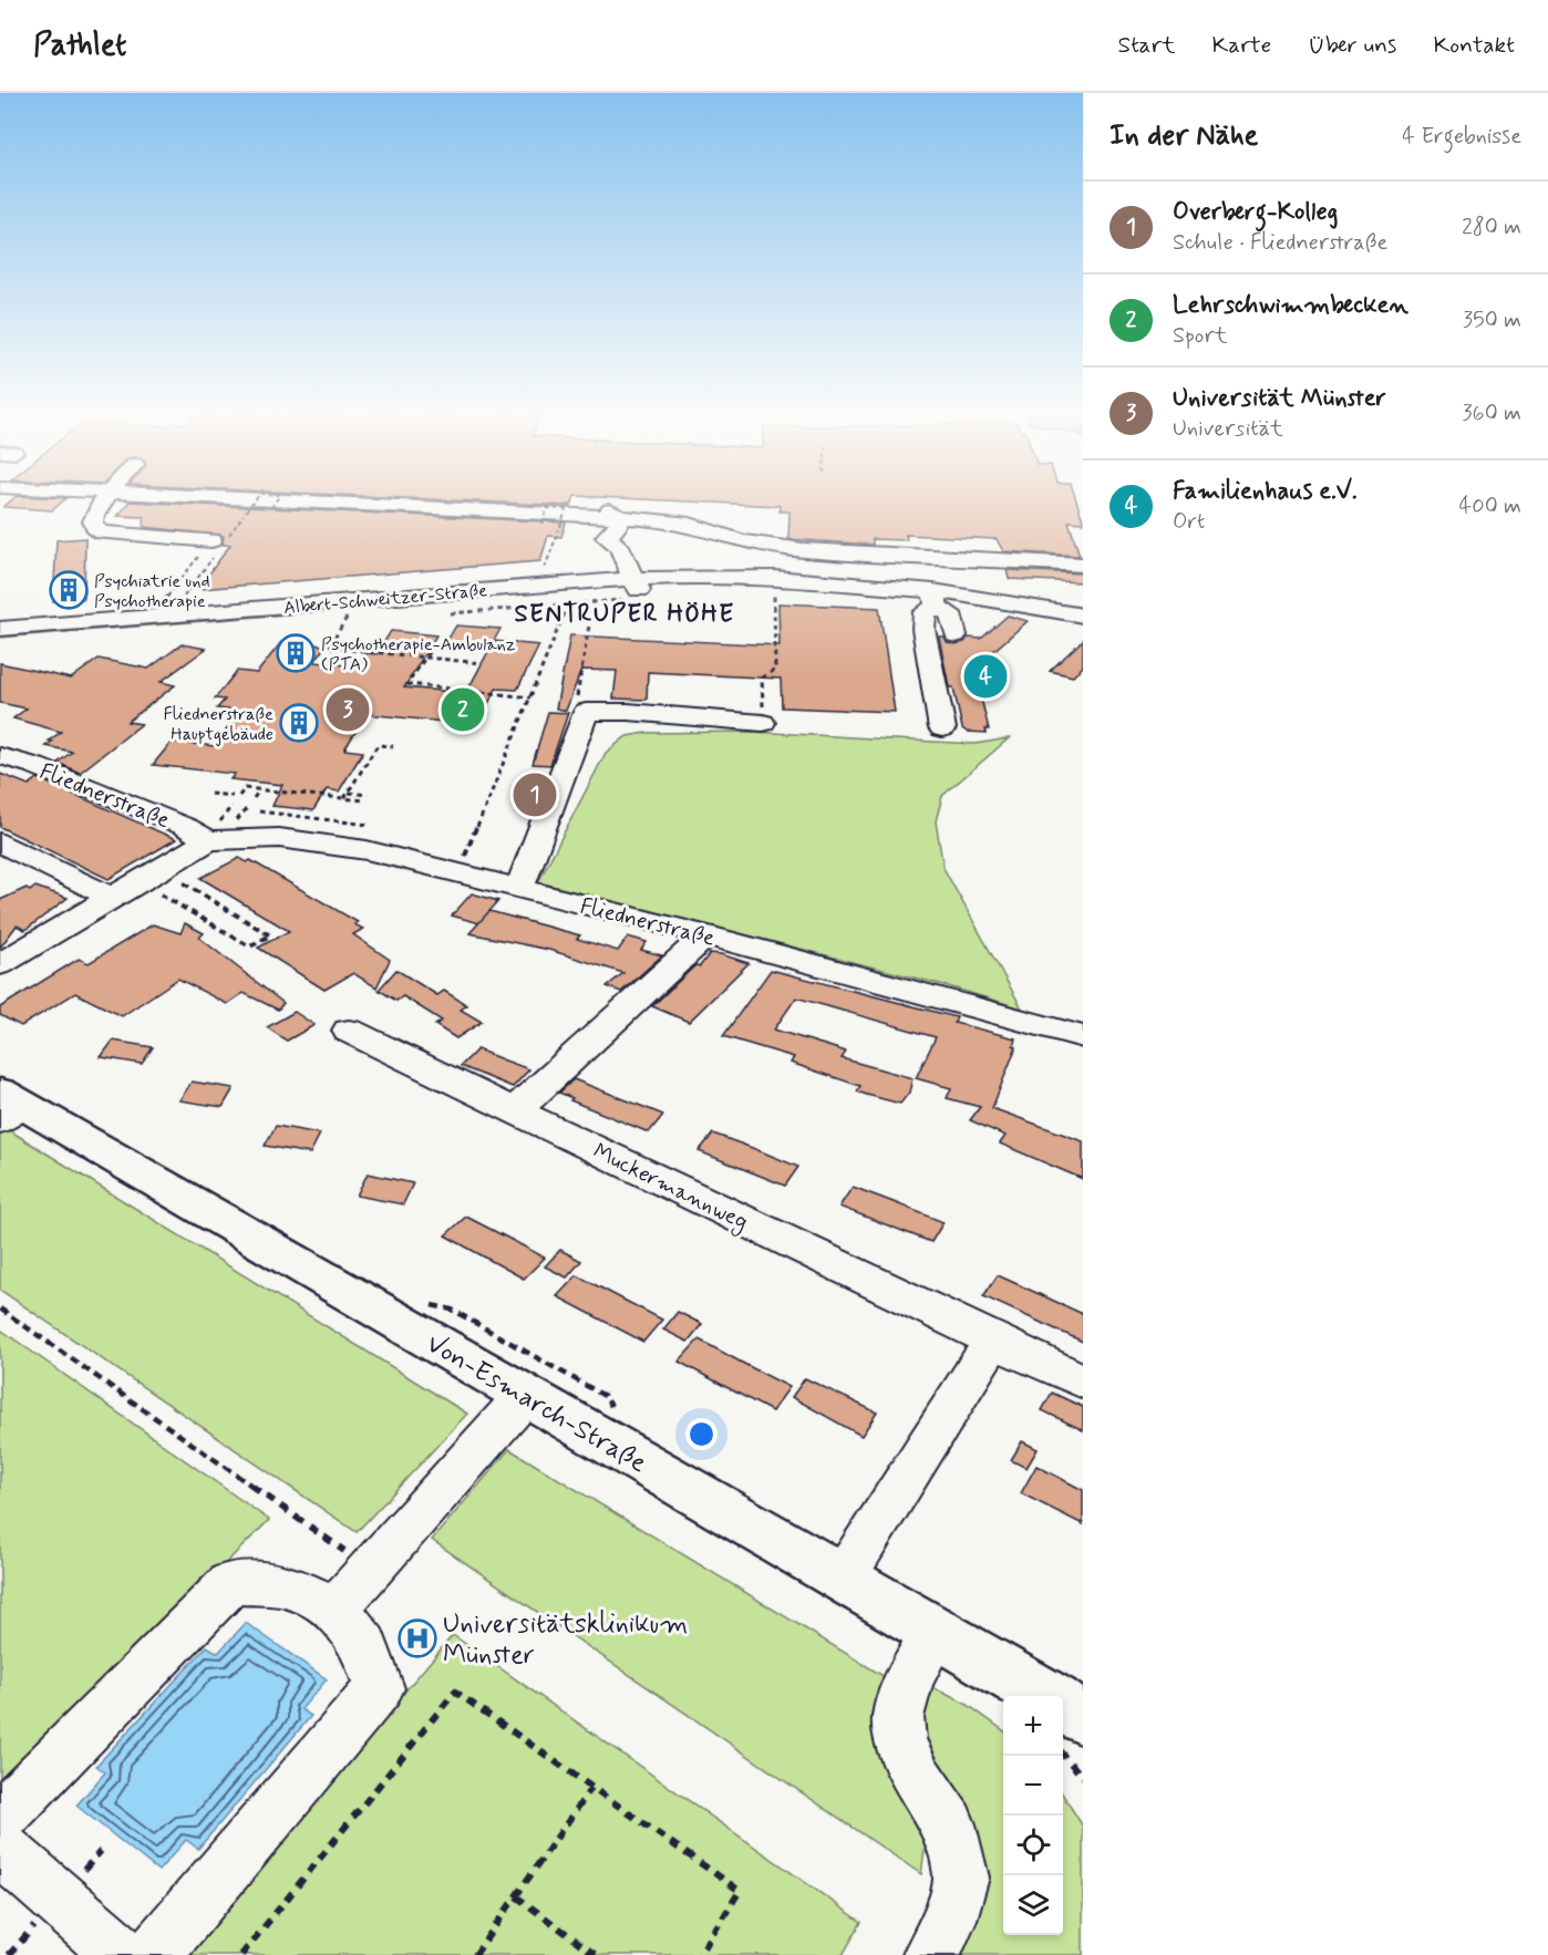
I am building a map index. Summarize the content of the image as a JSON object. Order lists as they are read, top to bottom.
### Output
{
  "streets": {
    "main road": ["Von-Esmarch-Straße"],
    "street": ["Albert-Schweitzer-Straße", "Fliednerstraße", "Muckermannweg"]
  },
  "districts": ["SENTRUPER HÖHE"],
  "places": {
    "building": ["Psychiatrie und Psychotherapie", "Psychotherapie-Ambulanz (PTA)", "Fliednerstraße Hauptgebäude"],
    "hospital": ["Universitätsklinikum Münster"]
  },
  "page": {
    "header": "Pathlet",
    "nav": [
      "Start",
      "Karte",
      "Über uns",
      "Kontakt"
    ],
    "heading": ["In der Nähe", "4 Ergebnisse"],
    "list": [
      {
        "mark": "1",
        "name": "Overberg-Kolleg",
        "note": "Schule · Fliednerstraße",
        "value": "280 m"
      },
      {
        "mark": "2",
        "name": "Lehrschwimmbecken",
        "note": "Sport",
        "value": "350 m"
      },
      {
        "mark": "3",
        "name": "Universität Münster",
        "note": "Universität",
        "value": "360 m"
      },
      {
        "mark": "4",
        "name": "Familienhaus e.V.",
        "note": "Ort",
        "value": "400 m"
      }
    ],
    "pins": [
      "4",
      "2",
      "3",
      "1"
    ],
    "map_buttons": ["+", "−"]
  }
}
